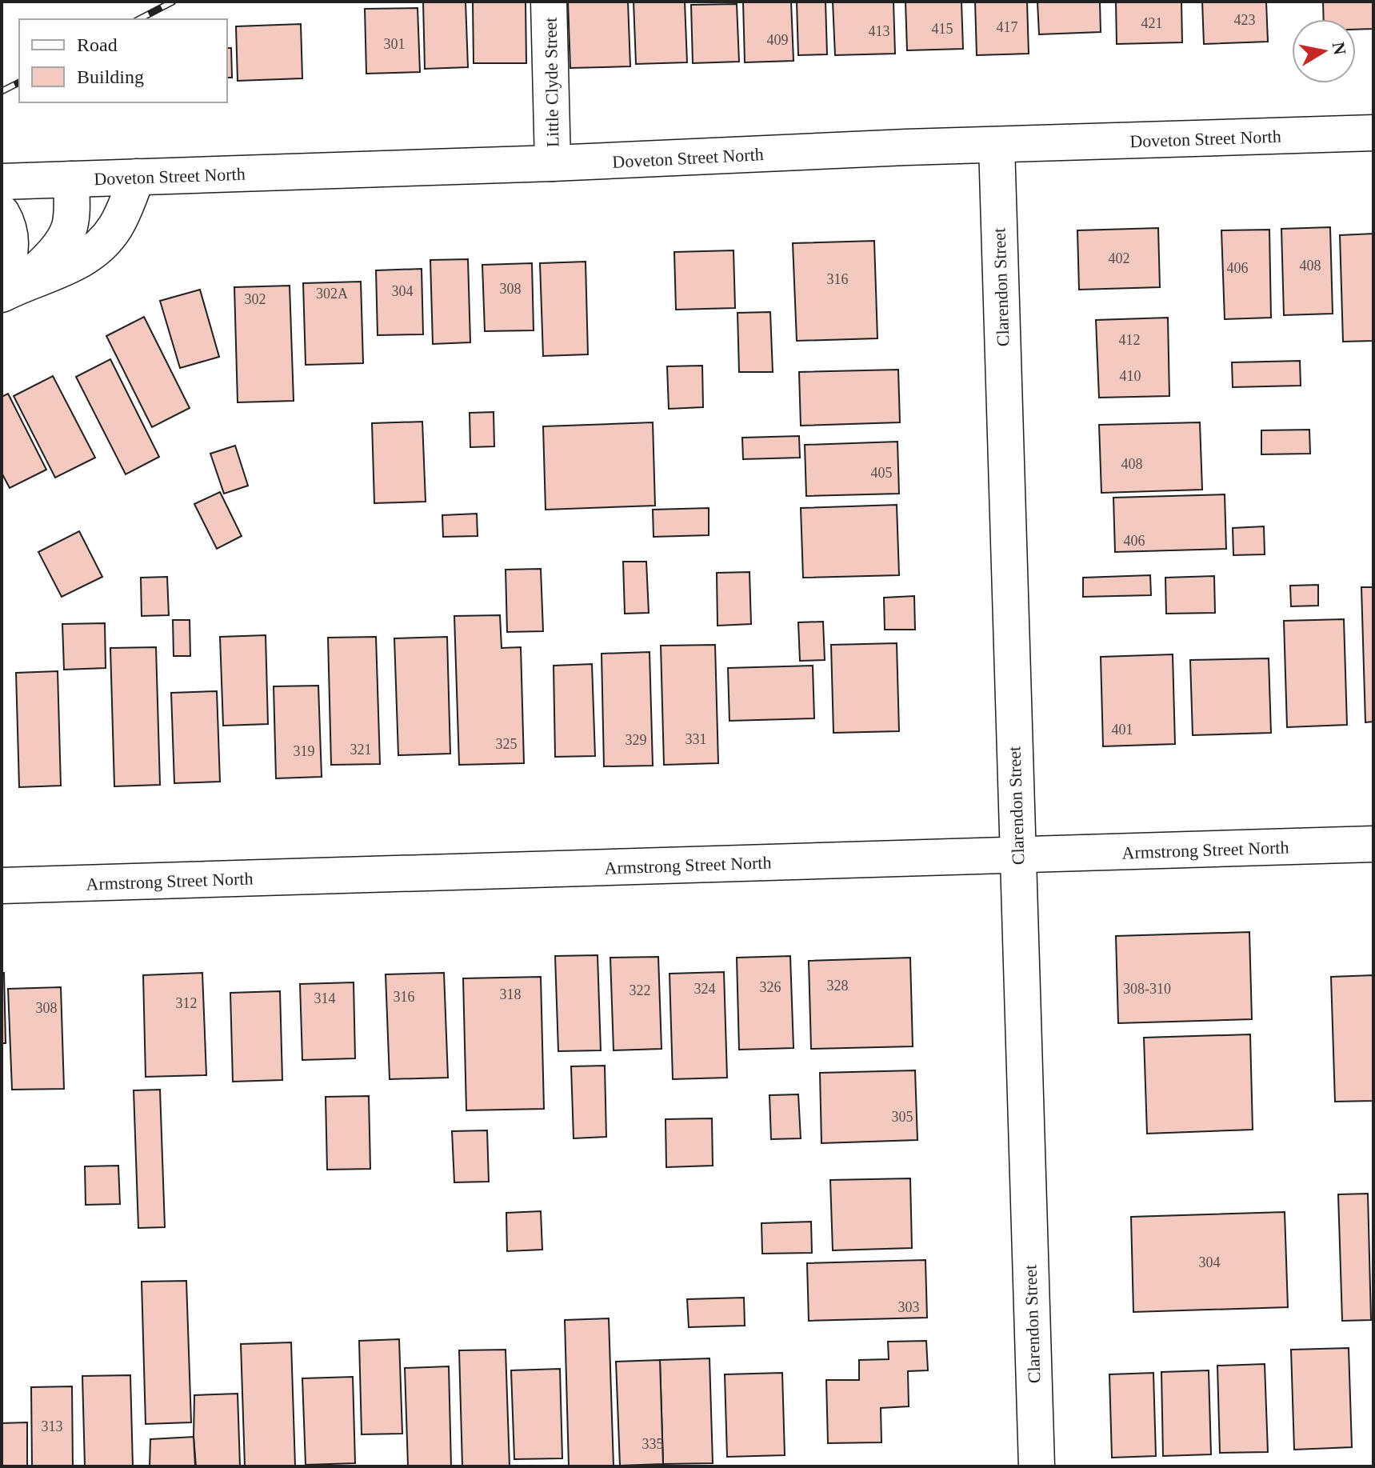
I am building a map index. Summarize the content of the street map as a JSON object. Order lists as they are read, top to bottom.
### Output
{
  "streets": {
    "street": [
      "Little Clyde Street",
      "Doveton Street North",
      "Clarendon Street",
      "Armstrong Street North"
    ]
  },
  "crossings": [
    ["Little Clyde Street", "Doveton Street North"],
    ["Doveton Street North", "Clarendon Street"],
    ["Clarendon Street", "Armstrong Street North"]
  ],
  "house_numbers": [
    "423",
    "421",
    "417",
    "415",
    "413",
    "409",
    "301",
    "402",
    "408",
    "406",
    "316",
    "308",
    "304",
    "302A",
    "302",
    "412",
    "410",
    "408",
    "405",
    "406",
    "401",
    "331",
    "329",
    "325",
    "321",
    "319",
    "328",
    "326",
    "324",
    "308-310",
    "322",
    "318",
    "316",
    "314",
    "312",
    "308",
    "305",
    "304",
    "303",
    "313",
    "335"
  ],
  "legend": ["Road", "Building"],
  "north": "right"
}
